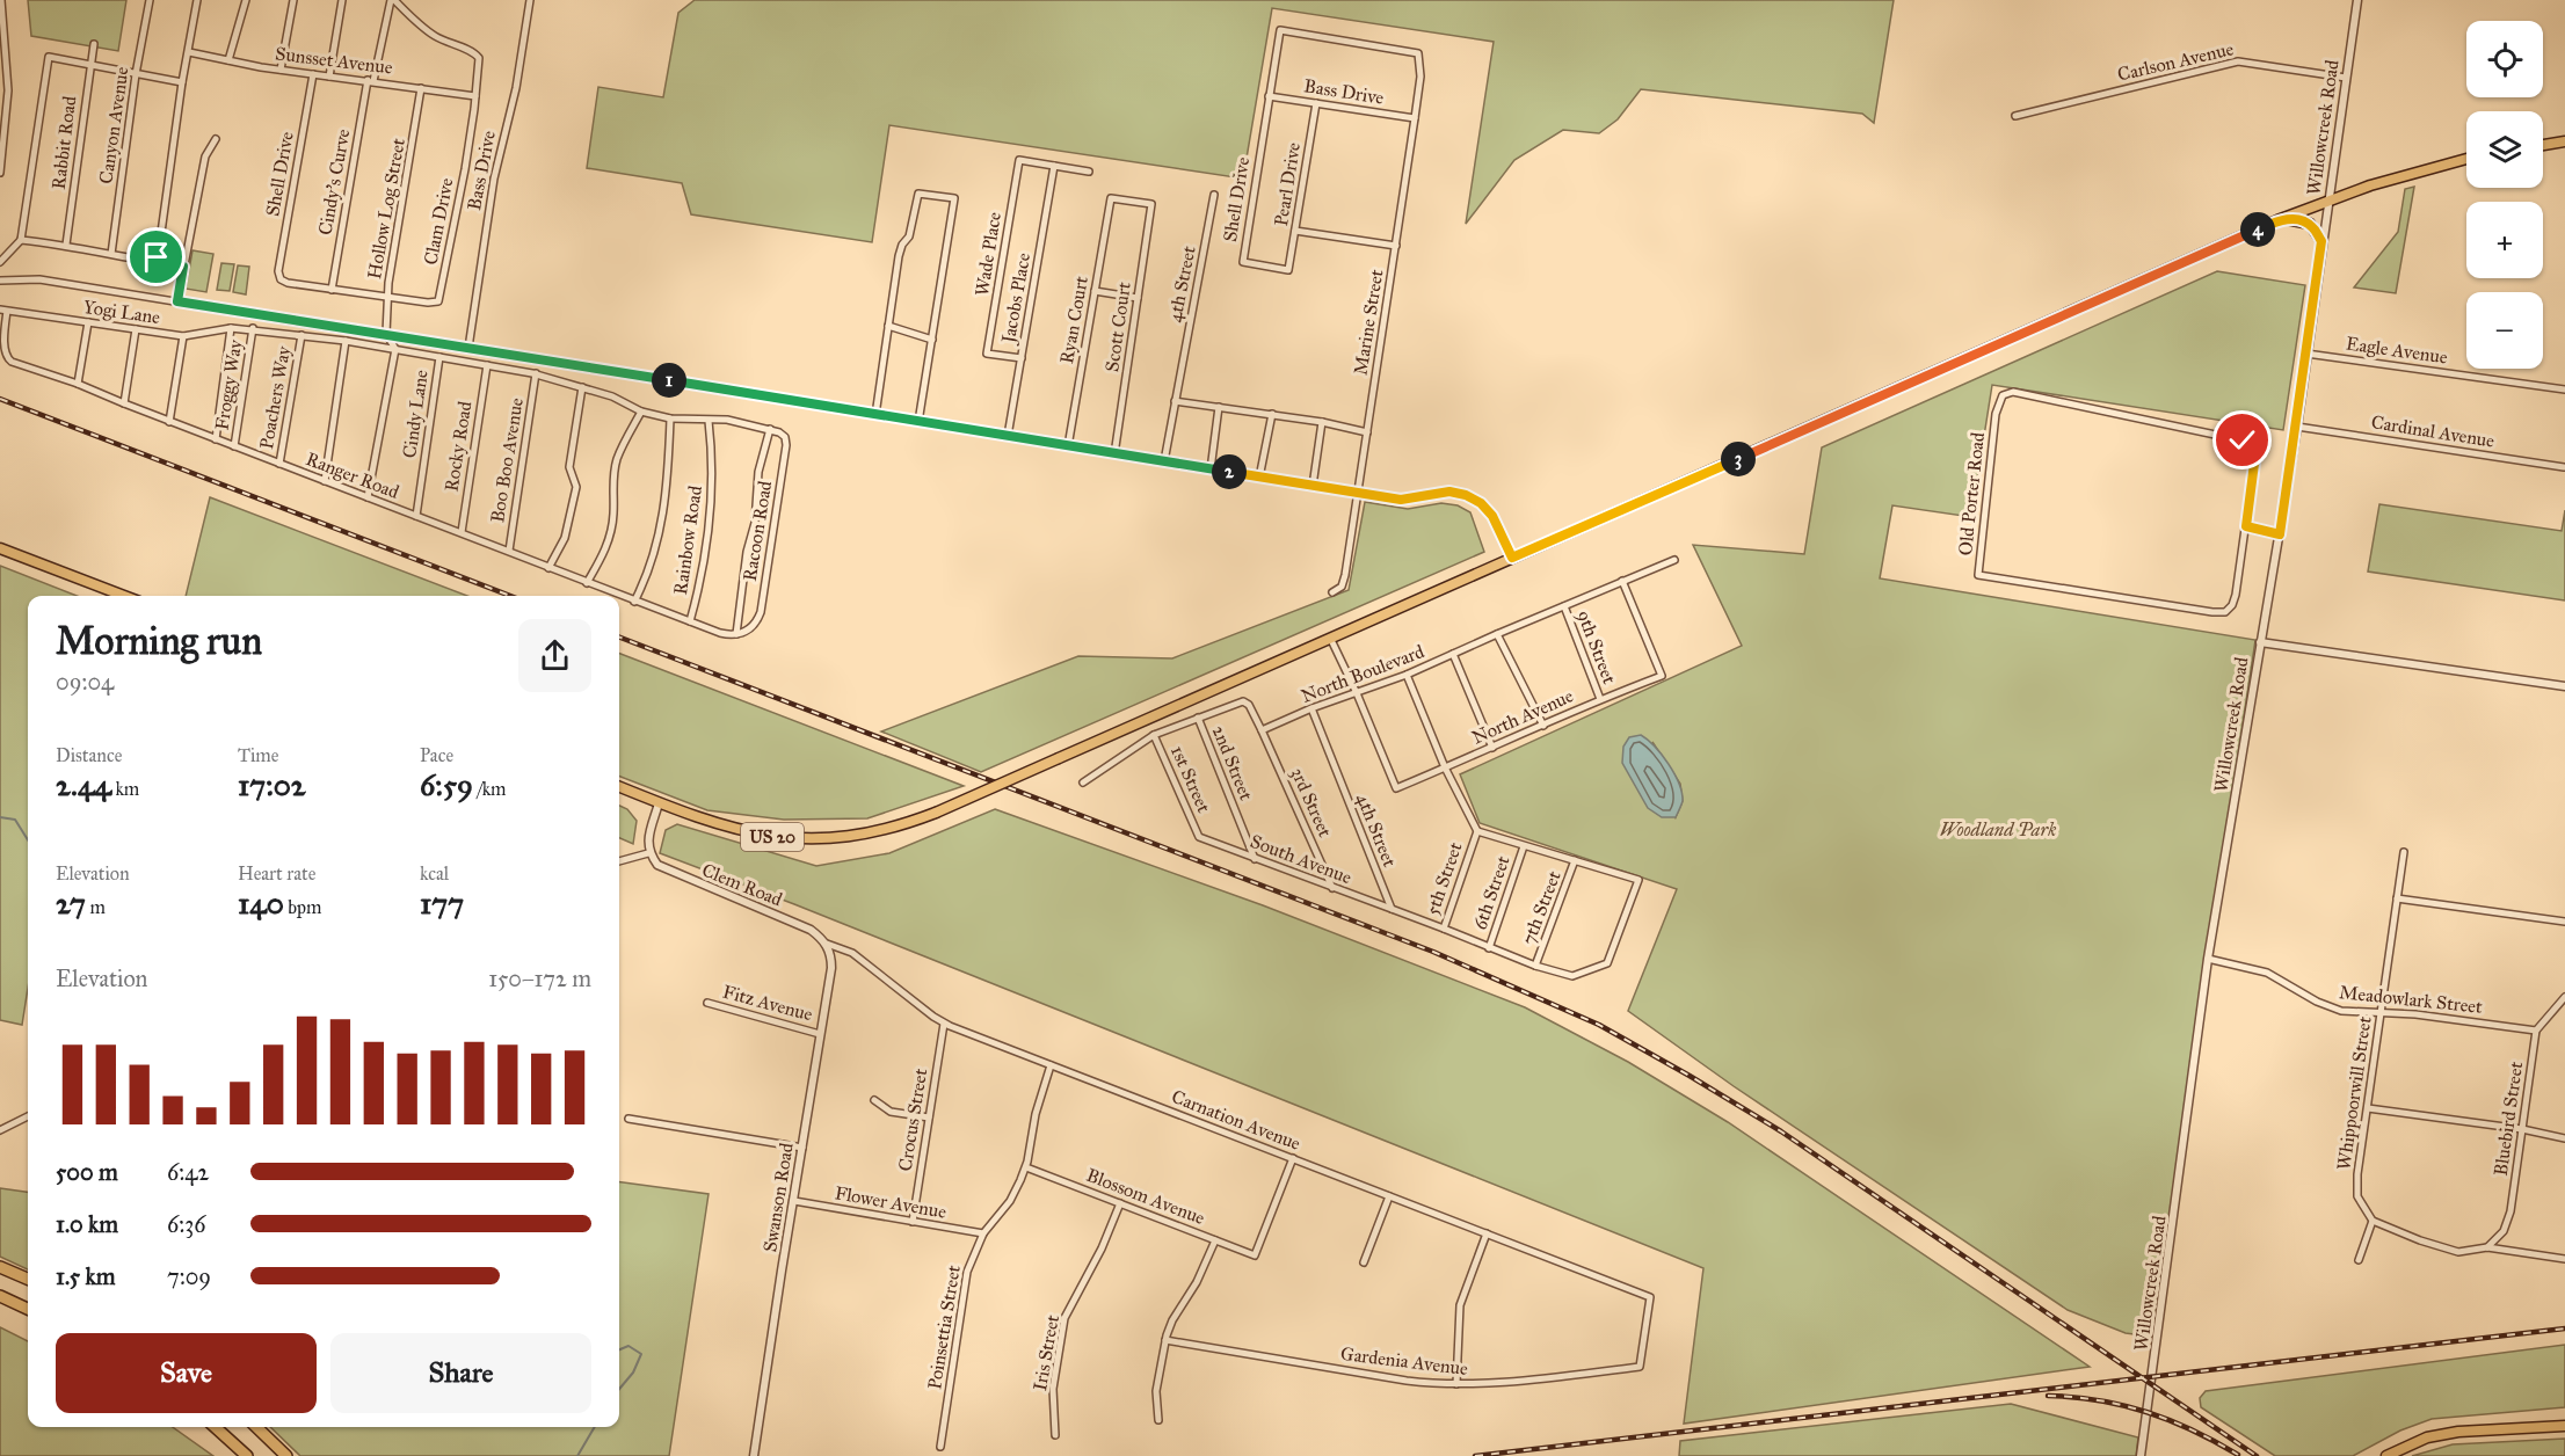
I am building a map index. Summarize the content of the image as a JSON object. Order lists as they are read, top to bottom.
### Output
{
  "streets": {
    "main road": ["US 20"],
    "street": [
      "Sunsset Avenue",
      "Carlson Avenue",
      "Bass Drive",
      "Canyon Avenue",
      "Willowcreek Road",
      "Rabbit Road",
      "Shell Drive",
      "Cindy's Curve",
      "Pearl Drive",
      "Hollow Log Street",
      "Clam Drive",
      "Wade Place",
      "4th Street",
      "Jacobs Place",
      "Yogi Lane",
      "Ryan Court",
      "Marine Street",
      "Scott Court",
      "Eagle Avenue",
      "Froggy Way",
      "Poachers Way",
      "Cindy Lane",
      "Cardinal Avenue",
      "Rocky Road",
      "Boo Boo Avenue",
      "Ranger Road",
      "Old Porter Road",
      "Racoon Road",
      "Rainbow Road",
      "9th Street",
      "North Boulevard",
      "North Avenue",
      "2nd Street",
      "1st Street",
      "3rd Street",
      "South Avenue",
      "5th Street",
      "Clem Road",
      "6th Street",
      "7th Street",
      "Meadowlark Street",
      "Fitz Avenue",
      "Whippoorwill Street",
      "Bluebird Street",
      "Crocus Street",
      "Carnation Avenue",
      "Blossom Avenue",
      "Swanson Road",
      "Flower Avenue",
      "Poinsettia Street",
      "Iris Street",
      "Gardenia Avenue"
    ]
  },
  "crossings": [
    ["Sunsset Avenue", "Shell Drive"],
    ["Sunsset Avenue", "Cindy's Curve"],
    ["Sunsset Avenue", "Hollow Log Street"],
    ["Sunsset Avenue", "Clam Drive"],
    ["Carlson Avenue", "Willowcreek Road"],
    ["Bass Drive", "Shell Drive"],
    ["Bass Drive", "Pearl Drive"],
    ["Bass Drive", "Marine Street"],
    ["Willowcreek Road", "Eagle Avenue"],
    ["Willowcreek Road", "Cardinal Avenue"],
    ["Willowcreek Road", "US 20"],
    ["Willowcreek Road", "Meadowlark Street"],
    ["Shell Drive", "Cindy's Curve"],
    ["Shell Drive", "Pearl Drive"],
    ["Shell Drive", "Marine Street"],
    ["Hollow Log Street", "Clam Drive"],
    ["Wade Place", "Jacobs Place"],
    ["4th Street", "North Boulevard"],
    ["4th Street", "South Avenue"],
    ["Yogi Lane", "Froggy Way"],
    ["Yogi Lane", "Poachers Way"],
    ["Yogi Lane", "Cindy Lane"],
    ["Yogi Lane", "Rocky Road"],
    ["Yogi Lane", "Boo Boo Avenue"],
    ["Yogi Lane", "Ranger Road"],
    ["Yogi Lane", "Racoon Road"],
    ["Yogi Lane", "Rainbow Road"],
    ["Ryan Court", "Scott Court"],
    ["Froggy Way", "Ranger Road"],
    ["Poachers Way", "Ranger Road"],
    ["Cindy Lane", "Ranger Road"],
    ["Rocky Road", "Ranger Road"],
    ["Boo Boo Avenue", "Ranger Road"],
    ["Ranger Road", "Racoon Road"],
    ["Ranger Road", "Rainbow Road"],
    ["9th Street", "North Boulevard"],
    ["9th Street", "North Avenue"],
    ["North Boulevard", "North Avenue"],
    ["North Boulevard", "3rd Street"],
    ["North Boulevard", "6th Street"],
    ["North Avenue", "6th Street"],
    ["2nd Street", "South Avenue"],
    ["1st Street", "South Avenue"],
    ["3rd Street", "South Avenue"],
    ["5th Street", "6th Street"],
    ["Clem Road", "Carnation Avenue"],
    ["Clem Road", "Swanson Road"],
    ["Meadowlark Street", "Whippoorwill Street"],
    ["Meadowlark Street", "Bluebird Street"],
    ["Fitz Avenue", "Swanson Road"],
    ["Crocus Street", "Carnation Avenue"],
    ["Crocus Street", "Flower Avenue"],
    ["Carnation Avenue", "Blossom Avenue"],
    ["Carnation Avenue", "Swanson Road"],
    ["Carnation Avenue", "Poinsettia Street"],
    ["Carnation Avenue", "Gardenia Avenue"],
    ["Blossom Avenue", "Poinsettia Street"],
    ["Blossom Avenue", "Iris Street"],
    ["Swanson Road", "Flower Avenue"],
    ["Flower Avenue", "Poinsettia Street"]
  ],
  "parks": ["Woodland Park"],
  "page": {
    "map_buttons": ["+", "−"],
    "pins": [
      "4",
      "1",
      "3",
      "2"
    ],
    "heading": ["Morning run", "09:04"],
    "stats": [
      ["Distance", "2.44 km"],
      ["Time", "17:02"],
      ["Pace", "6:59 /km"],
      ["Elevation", "27 m"],
      ["Heart rate", "140 bpm"],
      ["kcal", "177"]
    ],
    "chart": ["Elevation", "150–172 m"],
    "list": [
      {
        "name": "500 m",
        "note": "6:42"
      },
      {
        "name": "1.0 km",
        "note": "6:36"
      },
      {
        "name": "1.5 km",
        "note": "7:09"
      }
    ],
    "buttons": ["Save", "Share"]
  }
}
